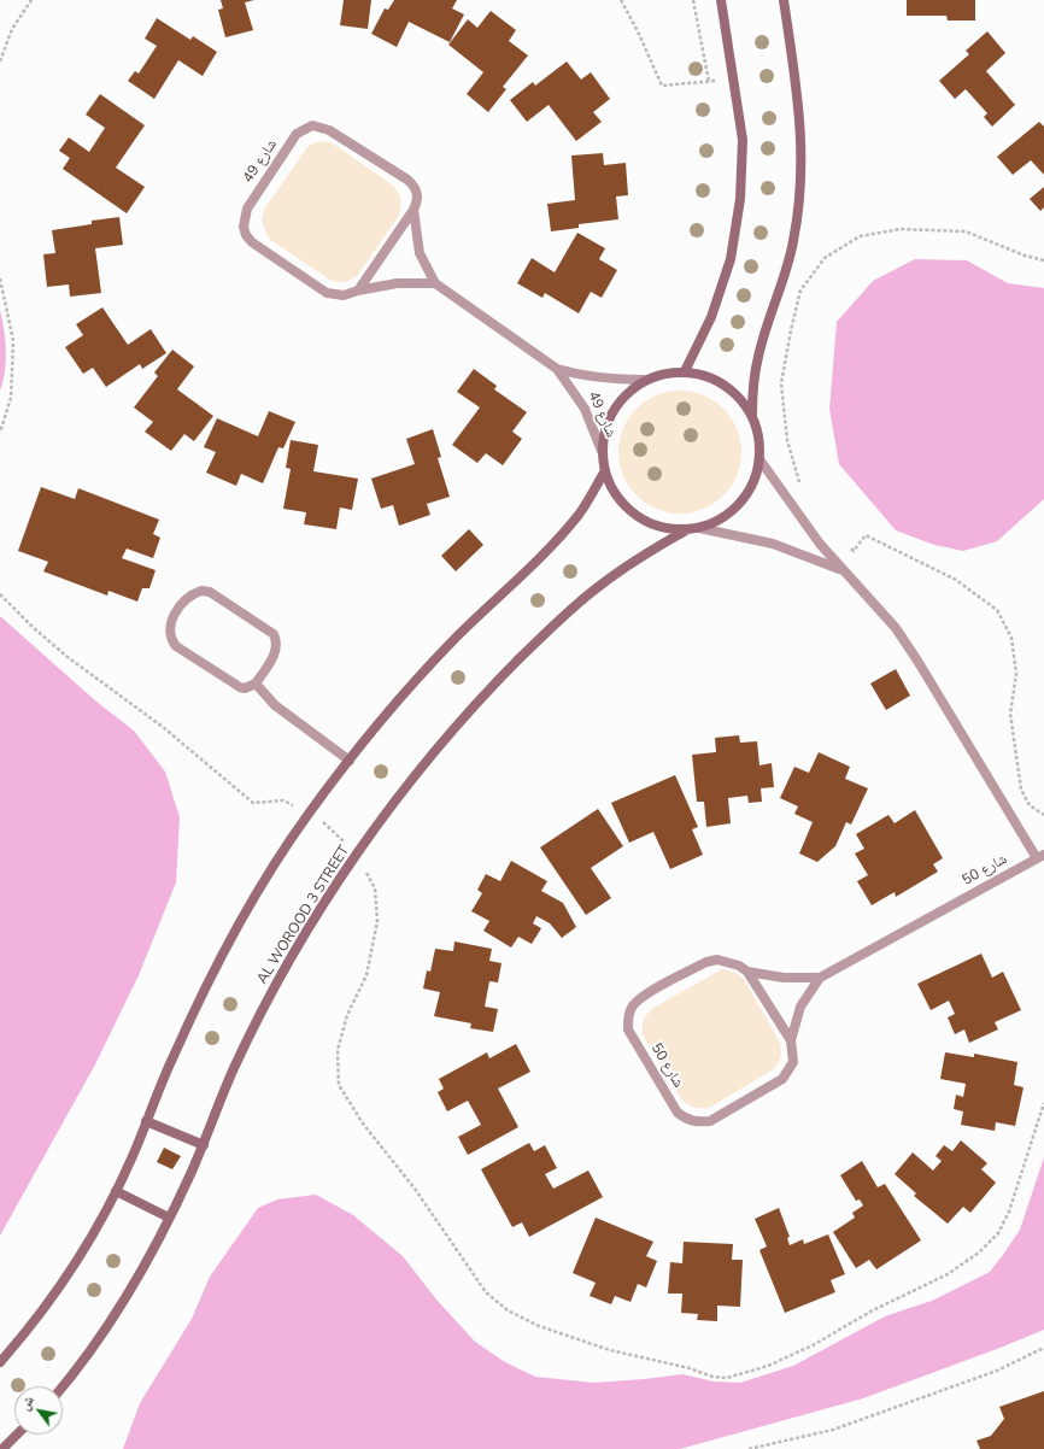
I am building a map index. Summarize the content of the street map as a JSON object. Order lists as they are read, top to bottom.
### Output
{
  "streets": {
    "street": ["شارع 49", "شارع 50", "AL WOROOD 3 STREET"]
  },
  "crossings": [
    ["شارع 49", "AL WOROOD 3 STREET"]
  ],
  "north": "top left"
}
